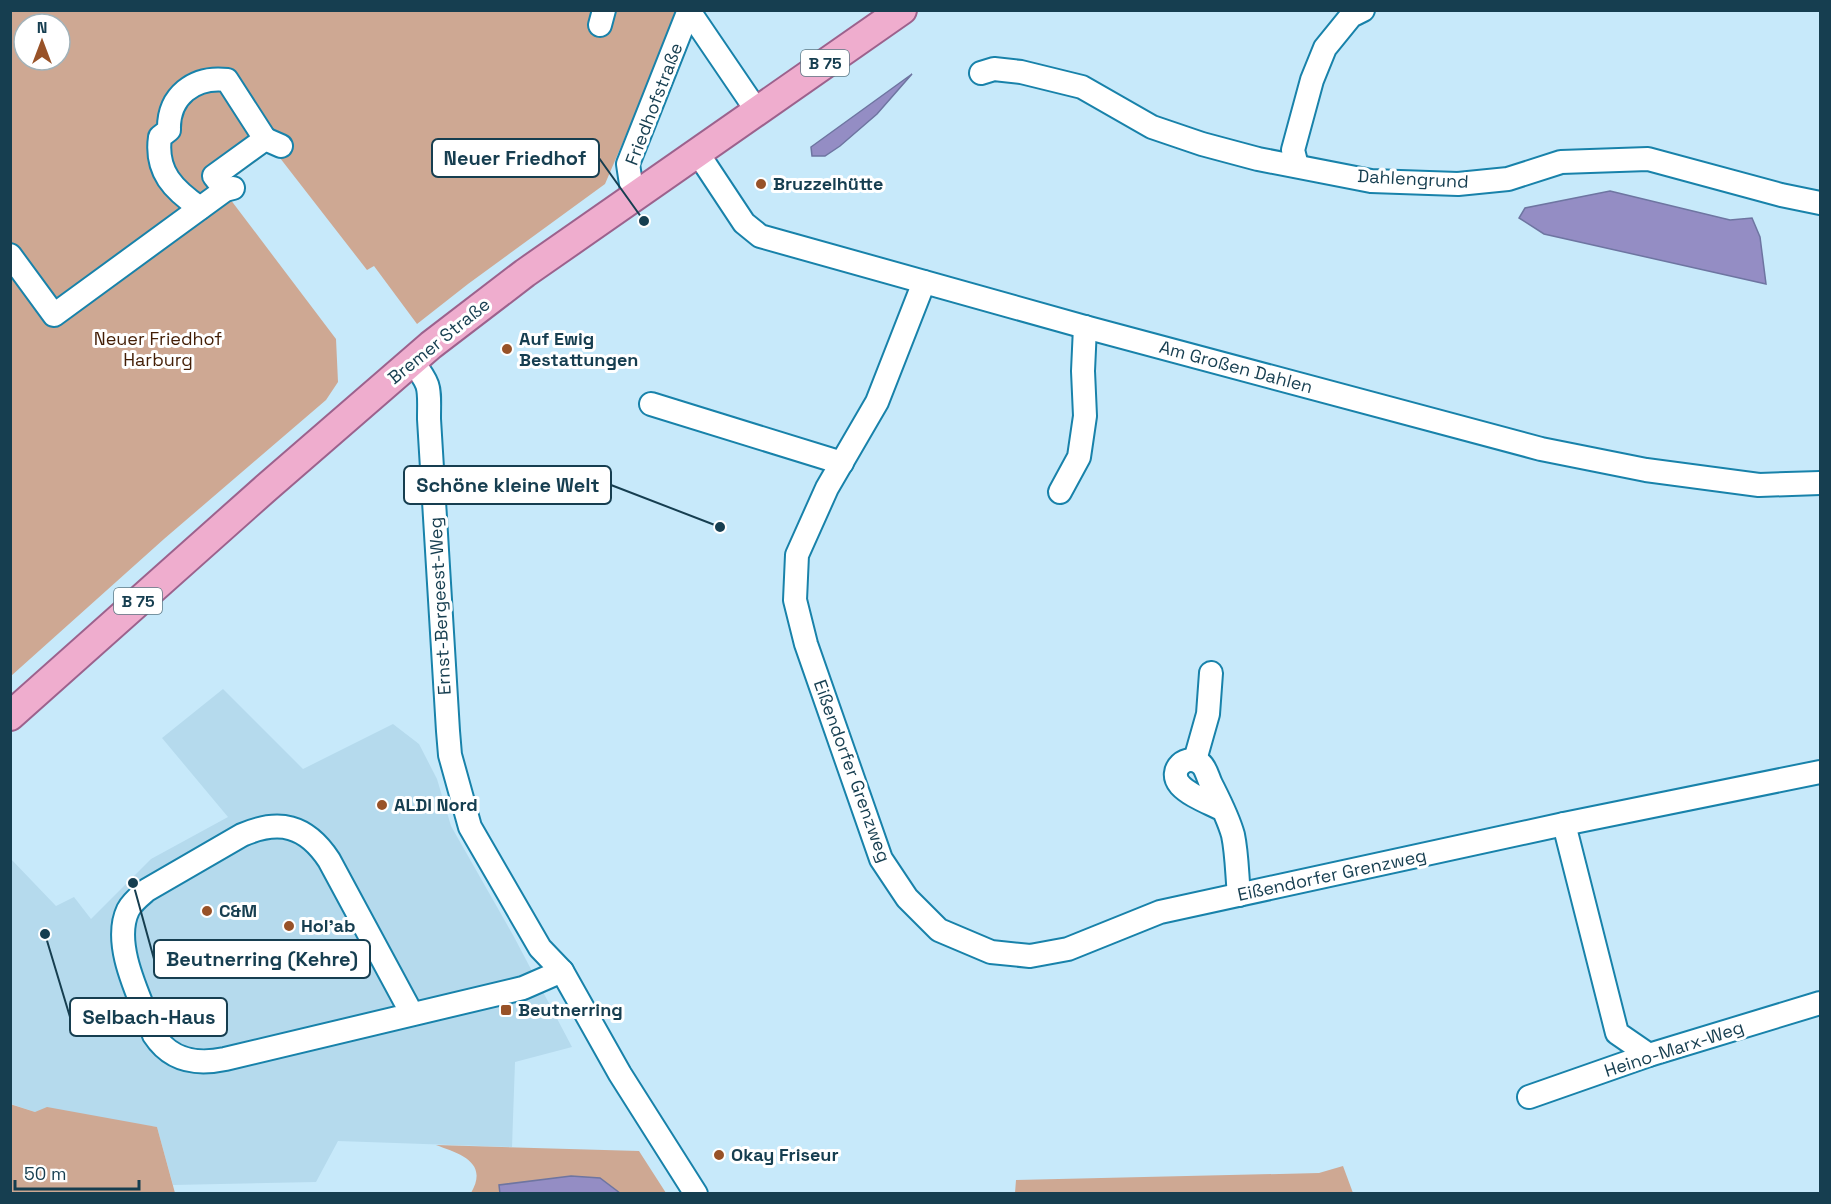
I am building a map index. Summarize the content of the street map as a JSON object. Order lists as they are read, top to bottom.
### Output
{
  "streets": {
    "main road": ["B 75", "Bremer Straße"],
    "street": [
      "Friedhofstraße",
      "Dahlengrund",
      "Am Großen Dahlen",
      "Ernst-Bergeest-Weg",
      "Eißendorfer Grenzweg",
      "Heino-Marx-Weg"
    ]
  },
  "crossings": [
    ["Friedhofstraße", "Bremer Straße"],
    ["Bremer Straße", "Am Großen Dahlen"],
    ["Bremer Straße", "Ernst-Bergeest-Weg"],
    ["Am Großen Dahlen", "Eißendorfer Grenzweg"]
  ],
  "parks": ["Neuer Friedhof Harburg"],
  "places": {
    "other": [
      "Bruzzelhütte",
      "Neuer Friedhof",
      "Auf Ewig Bestattungen",
      "Schöne kleine Welt",
      "ALDI Nord",
      "Beutnerring (Kehre)",
      "C&M",
      "Hol'ab",
      "Selbach-Haus",
      "Okay Friseur"
    ],
    "transit": ["Beutnerring"]
  },
  "scale_bar": "50 m",
  "north": "top"
}
